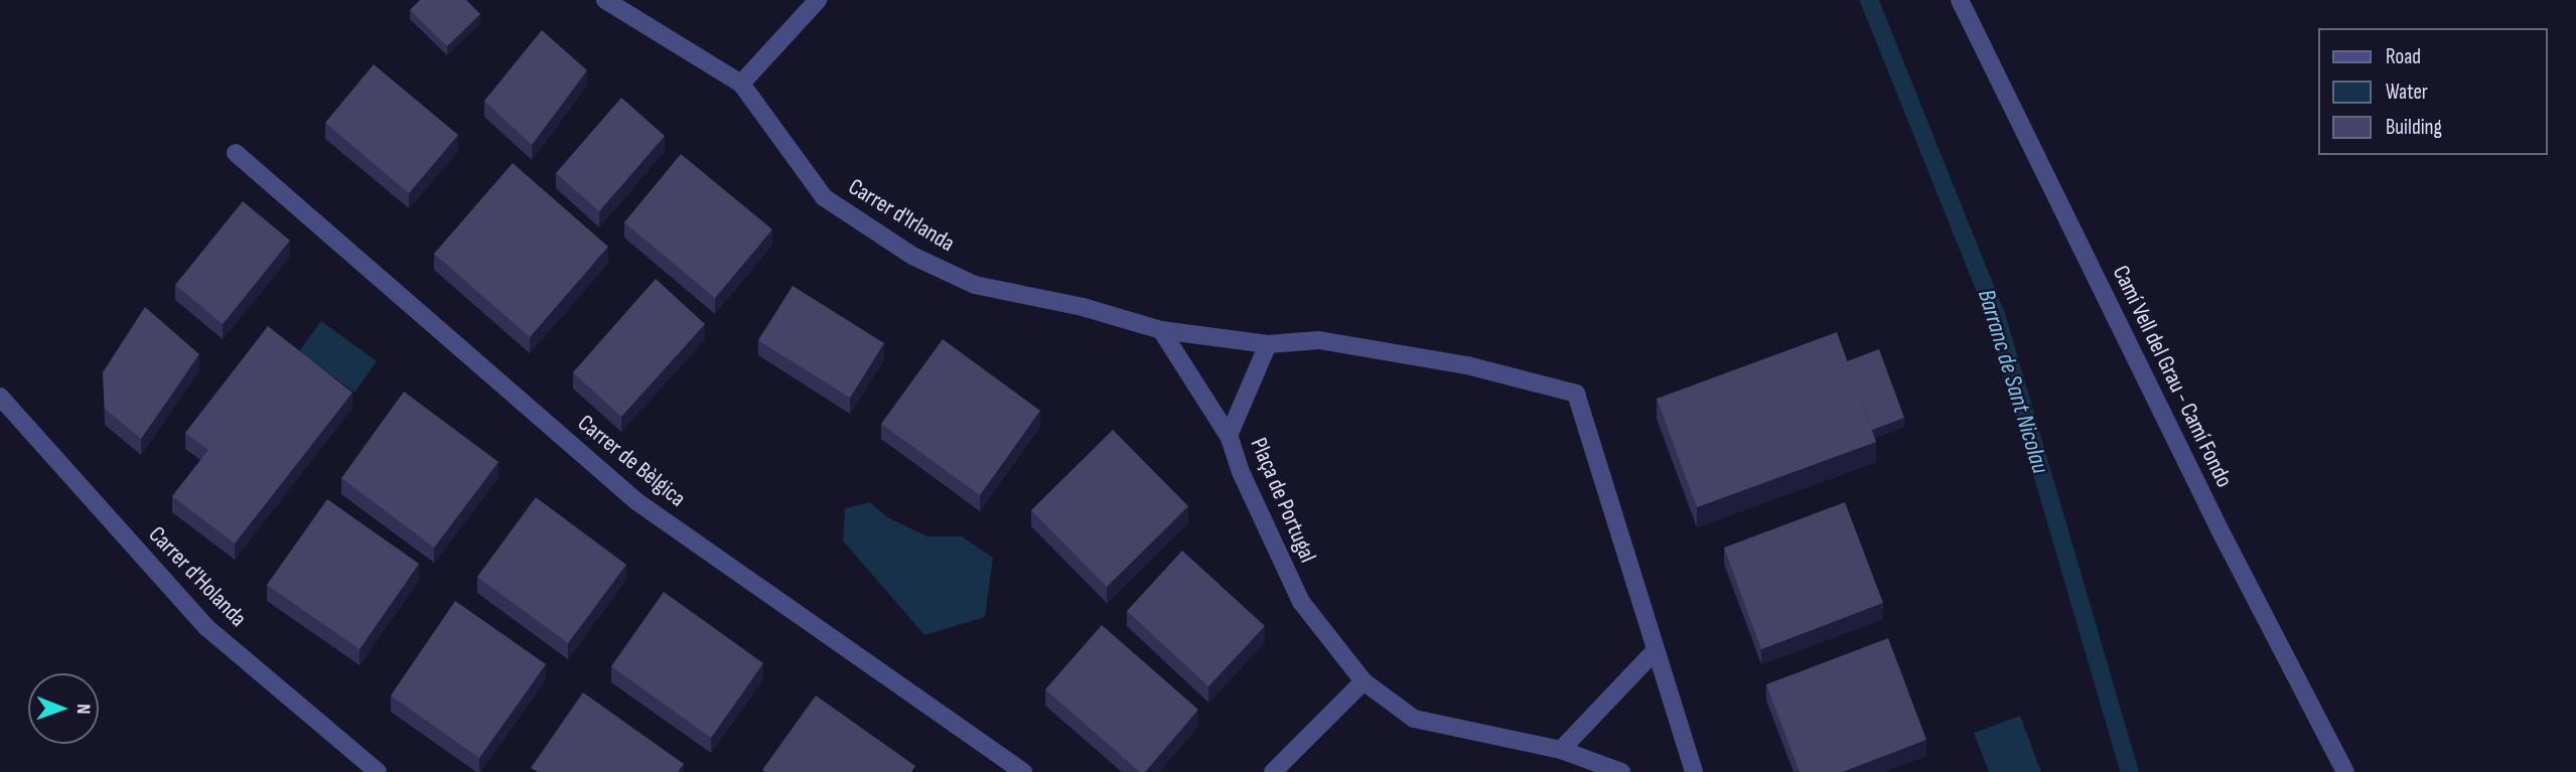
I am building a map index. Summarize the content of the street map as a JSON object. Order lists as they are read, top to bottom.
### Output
{
  "streets": {
    "street": [
      "Carrer d'Irlanda",
      "Camí Vell del Grau - Camí Fondo",
      "Carrer de Bèlgica",
      "Plaça de Portugal",
      "Carrer d'Holanda"
    ]
  },
  "crossings": [
    ["Carrer d'Irlanda", "Plaça de Portugal"]
  ],
  "water": ["Barranc de Sant Nicolau"],
  "legend": ["Road", "Water", "Building"],
  "north": "right"
}
